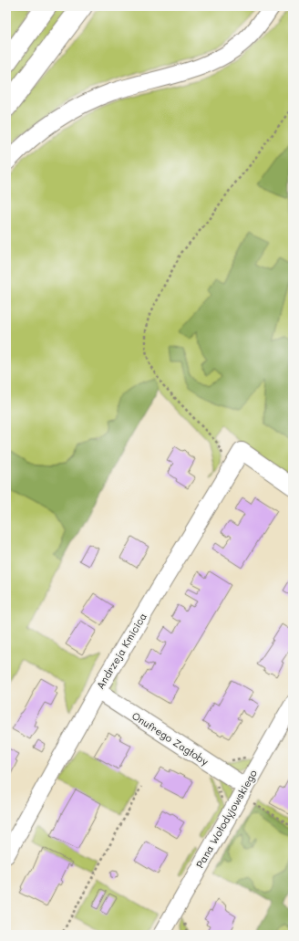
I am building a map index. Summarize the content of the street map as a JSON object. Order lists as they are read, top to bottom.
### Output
{
  "streets": {
    "street": ["Andrzeja Kmicica", "Onufrego Zagłoby", "Pana Wołodyjowskiego"]
  },
  "crossings": [
    ["Andrzeja Kmicica", "Onufrego Zagłoby"],
    ["Onufrego Zagłoby", "Pana Wołodyjowskiego"]
  ]
}
